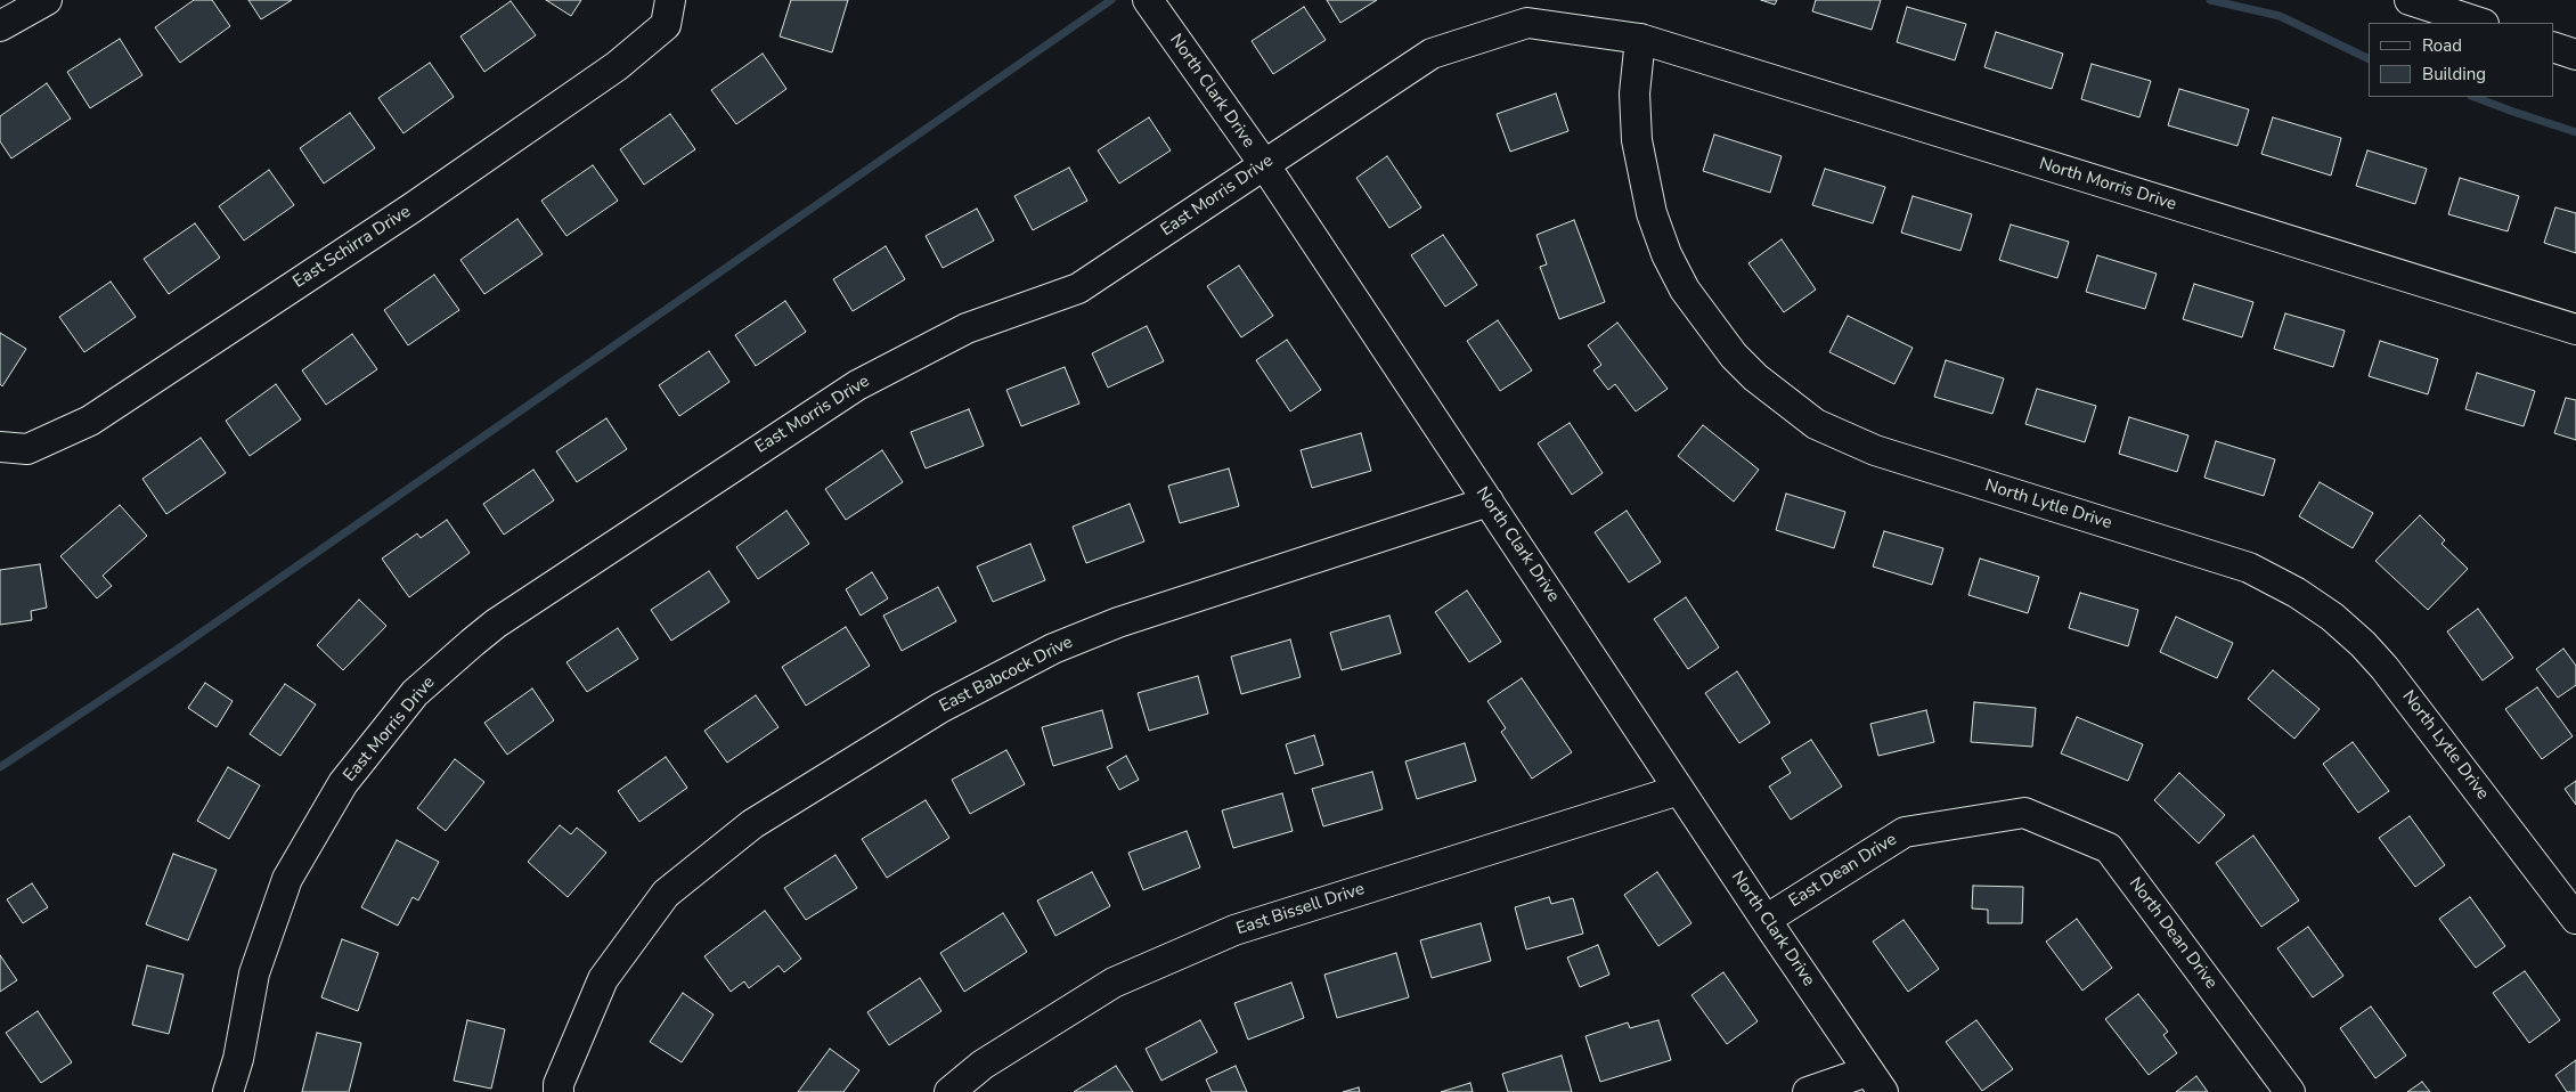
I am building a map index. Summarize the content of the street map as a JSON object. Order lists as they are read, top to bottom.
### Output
{
  "streets": {
    "street": [
      "North Clark Drive",
      "North Morris Drive",
      "East Morris Drive",
      "East Schirra Drive",
      "North Lytle Drive",
      "East Babcock Drive",
      "East Dean Drive",
      "East Bissell Drive",
      "North Dean Drive"
    ]
  },
  "crossings": [
    ["North Clark Drive", "East Morris Drive"],
    ["North Clark Drive", "East Babcock Drive"],
    ["North Clark Drive", "East Dean Drive"],
    ["North Clark Drive", "East Bissell Drive"],
    ["North Morris Drive", "East Morris Drive"],
    ["North Morris Drive", "North Lytle Drive"],
    ["East Morris Drive", "North Lytle Drive"],
    ["East Dean Drive", "North Dean Drive"]
  ],
  "legend": ["Road", "Building"]
}
